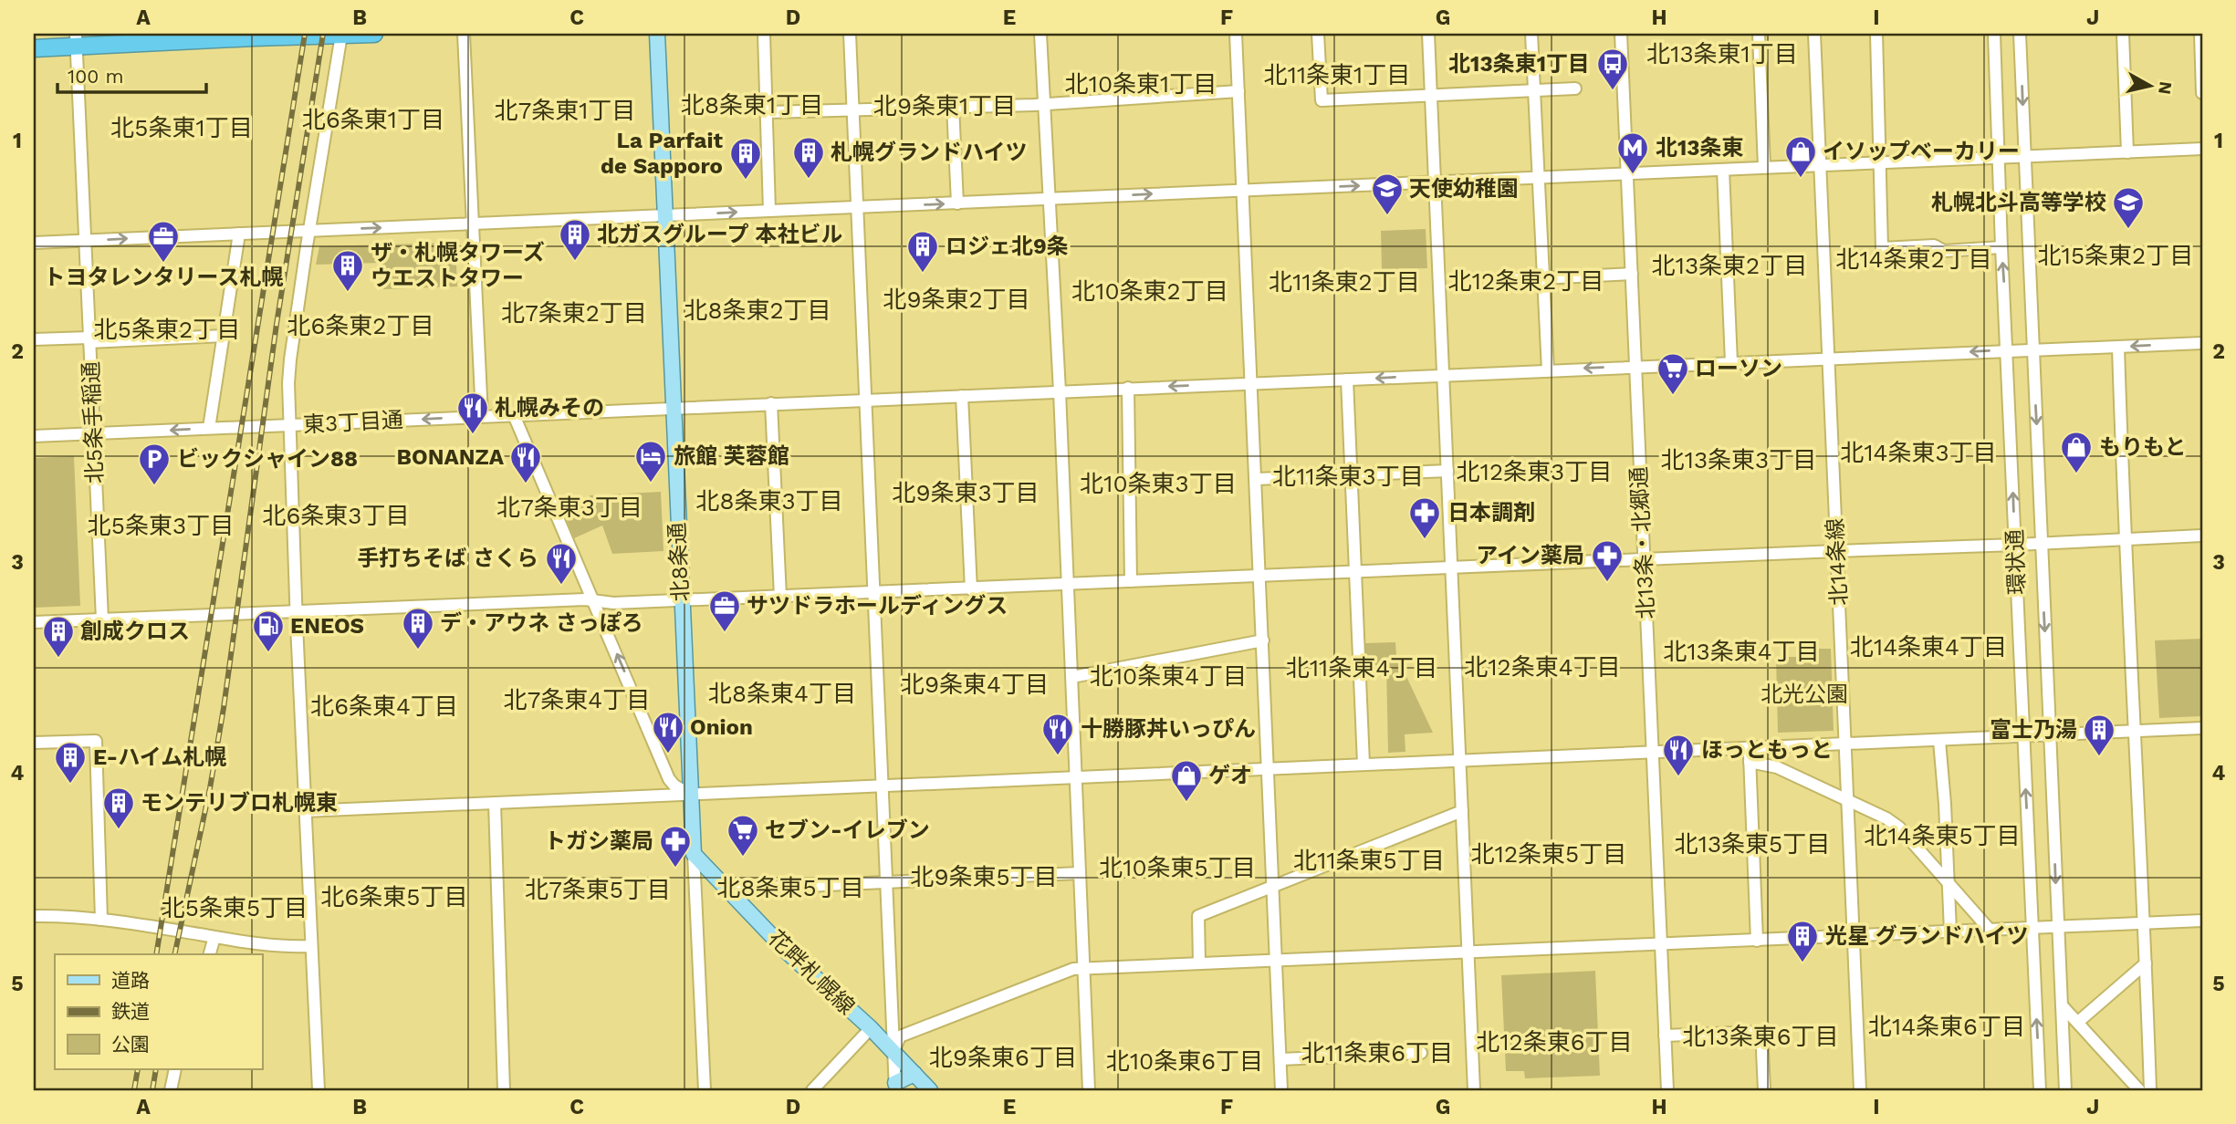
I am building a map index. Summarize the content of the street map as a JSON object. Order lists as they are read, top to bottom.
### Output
{
  "streets": {
    "main road": ["北8条通", "花畔札幌線"],
    "street": [
      "北5条手稲通",
      "東3丁目通",
      "北13条・北郷通",
      "北14条線",
      "環状通"
    ]
  },
  "crossings": [
    ["北5条手稲通", "東3丁目通"],
    ["東3丁目通", "北13条・北郷通"],
    ["東3丁目通", "北8条通"],
    ["東3丁目通", "北14条線"],
    ["東3丁目通", "環状通"],
    ["北8条通", "花畔札幌線"]
  ],
  "districts": [
    "北13条東1丁目",
    "北11条東1丁目",
    "北10条東1丁目",
    "北8条東1丁目",
    "北9条東1丁目",
    "北7条東1丁目",
    "北6条東1丁目",
    "北5条東1丁目",
    "北15条東2丁目",
    "北14条東2丁目",
    "北13条東2丁目",
    "北12条東2丁目",
    "北11条東2丁目",
    "北10条東2丁目",
    "北9条東2丁目",
    "北8条東2丁目",
    "北7条東2丁目",
    "北6条東2丁目",
    "北5条東2丁目",
    "北14条東3丁目",
    "北13条東3丁目",
    "北12条東3丁目",
    "北11条東3丁目",
    "北10条東3丁目",
    "北9条東3丁目",
    "北8条東3丁目",
    "北7条東3丁目",
    "北6条東3丁目",
    "北5条東3丁目",
    "北14条東4丁目",
    "北13条東4丁目",
    "北12条東4丁目",
    "北11条東4丁目",
    "北10条東4丁目",
    "北9条東4丁目",
    "北8条東4丁目",
    "北7条東4丁目",
    "北6条東4丁目",
    "北14条東5丁目",
    "北13条東5丁目",
    "北12条東5丁目",
    "北11条東5丁目",
    "北10条東5丁目",
    "北9条東5丁目",
    "北8条東5丁目",
    "北7条東5丁目",
    "北6条東5丁目",
    "北5条東5丁目",
    "北14条東6丁目",
    "北13条東6丁目",
    "北12条東6丁目",
    "北11条東6丁目",
    "北9条東6丁目",
    "北10条東6丁目"
  ],
  "parks": ["北光公園"],
  "places": {
    "bus stop": ["北13条東1丁目"],
    "metro station": ["北13条東"],
    "shop": ["イソップベーカリー", "もりもと", "ゲオ"],
    "building": [
      "札幌グランドハイツ",
      "La Parfait de Sapporo",
      "北ガスグループ 本社ビル",
      "ロジェ北9条",
      "ザ・札幌タワーズ ウエストタワー",
      "デ・アウネ さっぽろ",
      "創成クロス",
      "富士乃湯",
      "E-ハイム札幌",
      "モンテリブロ札幌東",
      "光星 グランドハイツ"
    ],
    "school or university": ["天使幼稚園", "札幌北斗高等学校"],
    "office": ["トヨタレンタリース札幌", "サツドラホールディングス"],
    "supermarket": ["ローソン", "セブン-イレブン"],
    "restaurant": [
      "札幌みその",
      "BONANZA",
      "手打ちそば さくら",
      "Onion",
      "十勝豚丼いっぴん",
      "ほっともっと"
    ],
    "hotel": ["旅館 芙蓉館"],
    "parking": ["ビックシャイン88"],
    "pharmacy": ["日本調剤", "アイン薬局", "トガシ薬局"],
    "fuel station": ["ENEOS"]
  },
  "legend": ["道路", "鉄道", "公園"],
  "scale_bar": "100 m",
  "north": "right",
  "grid": {
    "columns": [
      "A",
      "B",
      "C",
      "D",
      "E",
      "F",
      "G",
      "H",
      "I",
      "J"
    ],
    "rows": [
      "1",
      "2",
      "3",
      "4",
      "5"
    ]
  }
}
